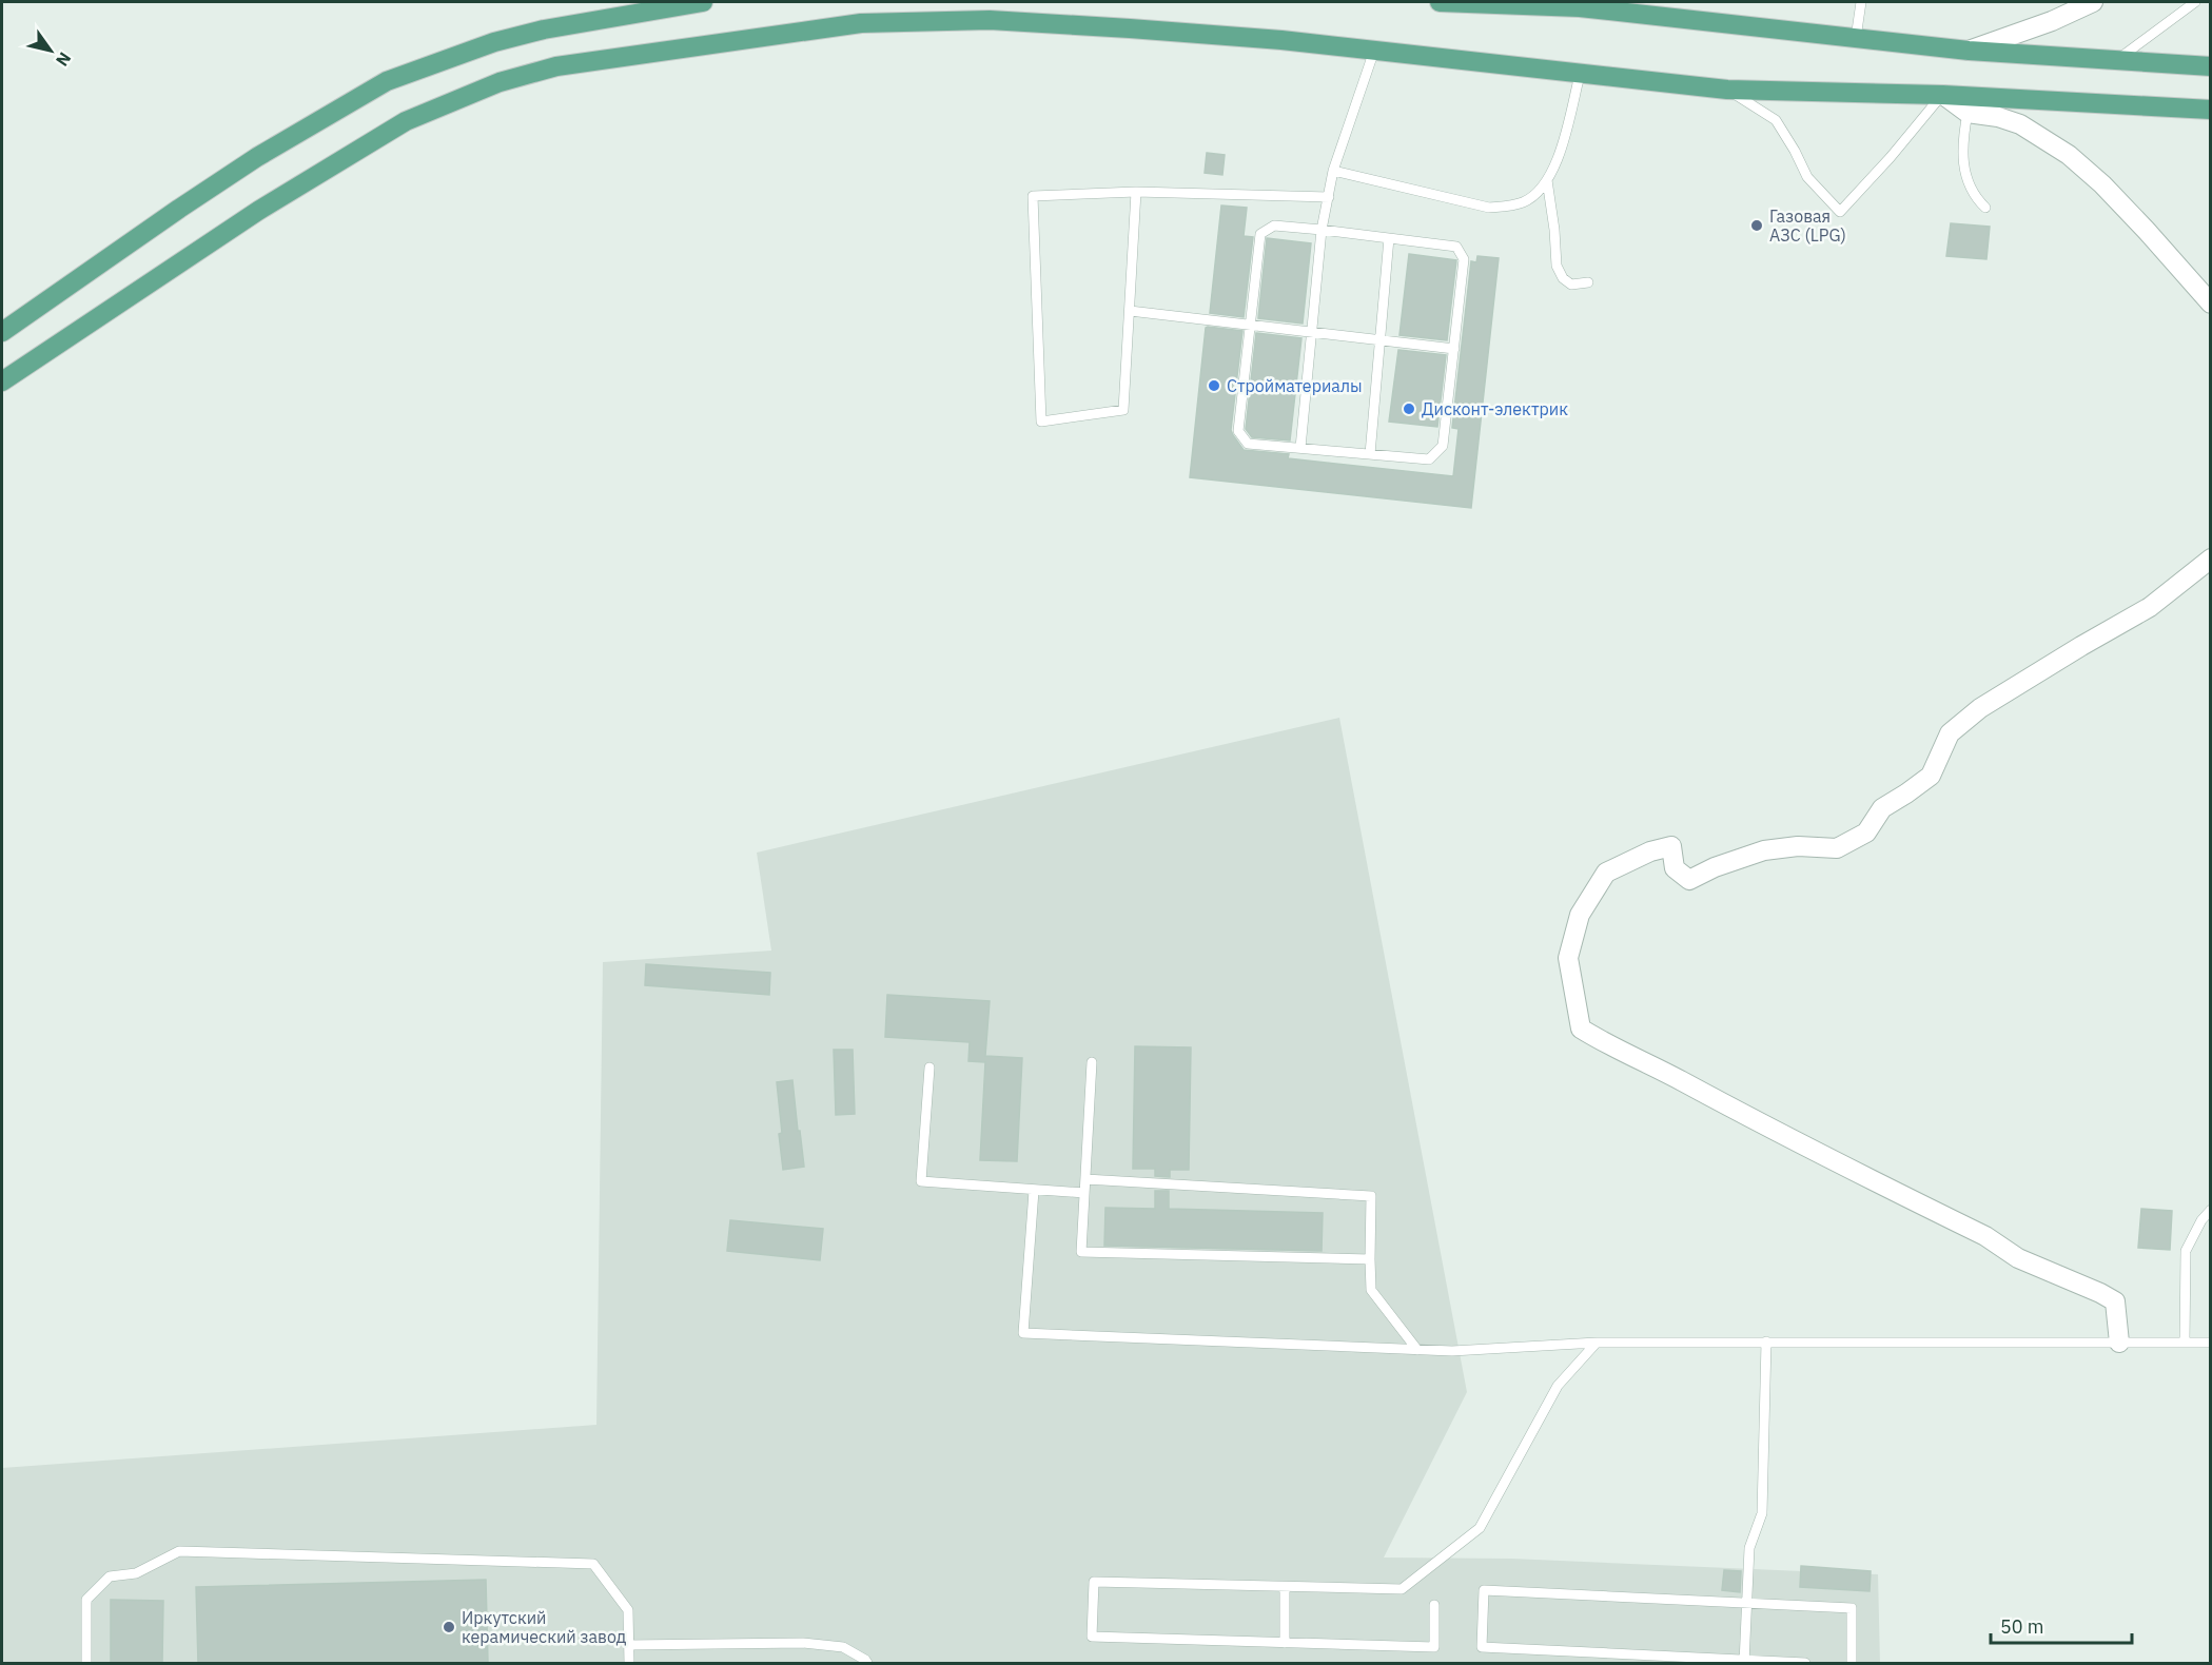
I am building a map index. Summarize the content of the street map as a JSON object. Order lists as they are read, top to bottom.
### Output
{
  "places": [
    "Газовая АЗС (LPG)",
    "Стройматериалы",
    "Дисконт-электрик",
    "Иркутский керамический завод"
  ],
  "scale_bar": "50 m",
  "north": "bottom right"
}
